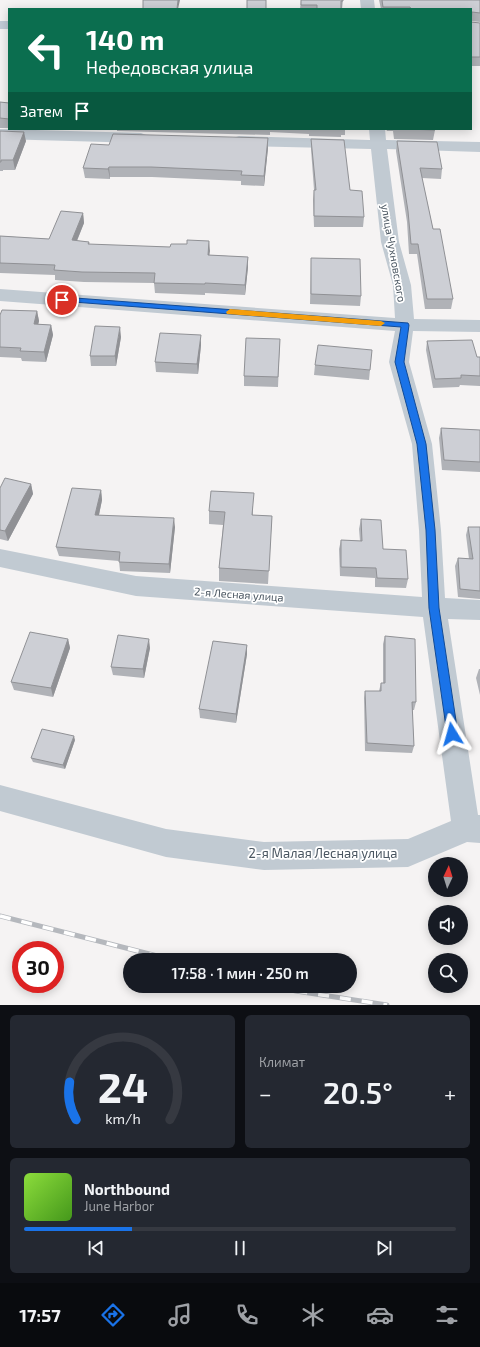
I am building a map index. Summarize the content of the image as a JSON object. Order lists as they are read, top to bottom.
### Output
{
  "streets": {
    "street": ["улица Чухновского", "2-я Лесная улица", "2-я Малая Лесная улица"]
  },
  "crossings": [
    ["улица Чухновского", "2-я Лесная улица"],
    ["улица Чухновского", "2-я Малая Лесная улица"]
  ],
  "north": "top",
  "page": {
    "turn": ["140 m", "Нефедовская улица"],
    "then": "Затем",
    "limit": "30",
    "trip": "17:58 · 1 мин · 250 m",
    "tile": "Климат",
    "heat": ["−", "20.5°", "+"],
    "song": ["Northbound", "June Harbor"],
    "tabs": "17:57",
    "gauge": ["24", "km/h"]
  }
}
